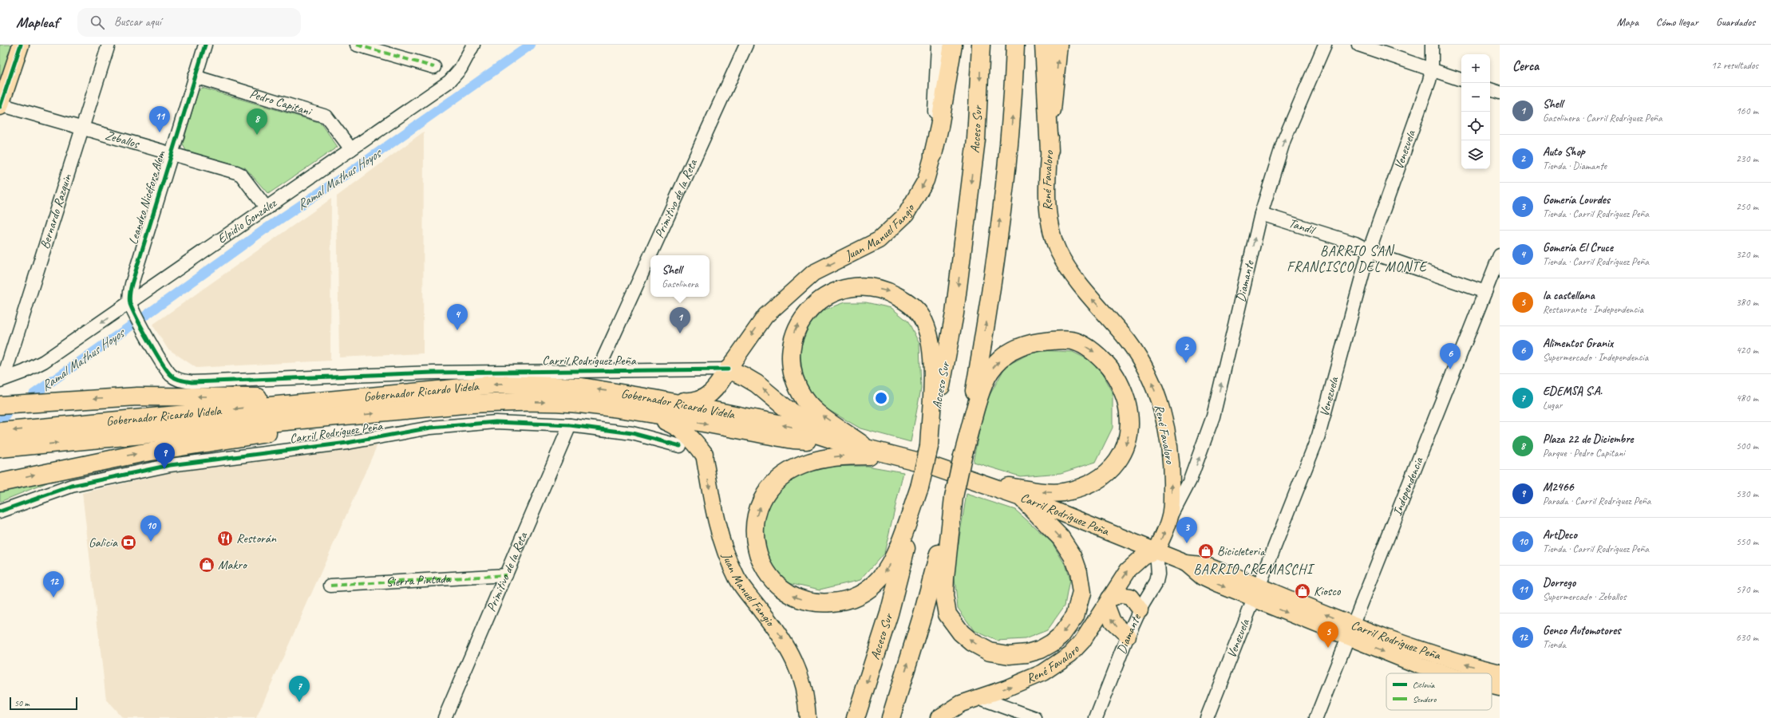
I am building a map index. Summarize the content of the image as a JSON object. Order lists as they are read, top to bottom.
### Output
{
  "streets": {
    "highway": ["Acceso Sur", "Carril Rodríguez Peña", "Gobernador Ricardo Videla"],
    "main road": ["René Favaloro", "Juan Manuel Fangio"],
    "street": [
      "Pedro Capitani",
      "Zeballos",
      "Venezuela",
      "Leandro Nicéforo Alem",
      "Primitivo de la Reta",
      "Bernardo Razquin",
      "Elpidio González",
      "Tandil",
      "Diamante",
      "Independencia",
      "Sierra Pintada"
    ]
  },
  "crossings": [
    ["Pedro Capitani", "Leandro Nicéforo Alem"],
    ["Pedro Capitani", "Elpidio González"],
    ["Zeballos", "Leandro Nicéforo Alem"],
    ["Zeballos", "Bernardo Razquin"],
    ["Zeballos", "Elpidio González"],
    ["Venezuela", "Tandil"],
    ["Venezuela", "Carril Rodríguez Peña"],
    ["René Favaloro", "Diamante"],
    ["René Favaloro", "Carril Rodríguez Peña"],
    ["Leandro Nicéforo Alem", "Elpidio González"],
    ["Leandro Nicéforo Alem", "Carril Rodríguez Peña"],
    ["Primitivo de la Reta", "Carril Rodríguez Peña"],
    ["Primitivo de la Reta", "Sierra Pintada"],
    ["Bernardo Razquin", "Elpidio González"],
    ["Tandil", "Diamante"],
    ["Tandil", "Independencia"],
    ["Juan Manuel Fangio", "Carril Rodríguez Peña"],
    ["Diamante", "Carril Rodríguez Peña"],
    ["Carril Rodríguez Peña", "Gobernador Ricardo Videla"],
    ["Carril Rodríguez Peña", "Independencia"]
  ],
  "one_way": ["René Favaloro", "Juan Manuel Fangio", "Diamante"],
  "districts": ["BARRIO SAN FRANCISCO DEL MONTE", "BARRIO CREMASCHI"],
  "water": ["Ramal Mathus Hoyos"],
  "places": {
    "restaurant": ["Restorán"],
    "bank": ["Galicia"],
    "shop": ["Bicicleteria", "Makro", "Kiosco"]
  },
  "legend": ["Ciclovía", "Sendero"],
  "scale_bar": "50 m",
  "page": {
    "header": "Mapleaf",
    "search": "Buscar aquí",
    "nav": ["Mapa", "Cómo llegar", "Guardados"],
    "heading": ["Cerca", "12 resultados"],
    "map_buttons": ["+", "−"],
    "list": [
      {
        "mark": "1",
        "name": "Shell",
        "note": "Gasolinera · Carril Rodríguez Peña",
        "value": "160 m"
      },
      {
        "mark": "2",
        "name": "Auto Shop",
        "note": "Tienda · Diamante",
        "value": "230 m"
      },
      {
        "mark": "3",
        "name": "Gomería Lourdes",
        "note": "Tienda · Carril Rodríguez Peña",
        "value": "250 m"
      },
      {
        "mark": "4",
        "name": "Gomería El Cruce",
        "note": "Tienda · Carril Rodríguez Peña",
        "value": "320 m"
      },
      {
        "mark": "5",
        "name": "la castellana",
        "note": "Restaurante · Independencia",
        "value": "380 m"
      },
      {
        "mark": "6",
        "name": "Alimentos Granix",
        "note": "Supermercado · Independencia",
        "value": "420 m"
      },
      {
        "mark": "7",
        "name": "EDEMSA S.A.",
        "note": "Lugar",
        "value": "480 m"
      },
      {
        "mark": "8",
        "name": "Plaza 22 de Diciembre",
        "note": "Parque · Pedro Capitani",
        "value": "500 m"
      },
      {
        "mark": "9",
        "name": "M2466",
        "note": "Parada · Carril Rodríguez Peña",
        "value": "530 m"
      },
      {
        "mark": "10",
        "name": "ArtDeco",
        "note": "Tienda · Carril Rodríguez Peña",
        "value": "550 m"
      },
      {
        "mark": "11",
        "name": "Dorrego",
        "note": "Supermercado · Zeballos",
        "value": "570 m"
      },
      {
        "mark": "12",
        "name": "Genco Automotores",
        "note": "Tienda",
        "value": "630 m"
      }
    ],
    "pins": [
      "11",
      "8",
      "4",
      "1",
      "2",
      "6",
      "9",
      "10",
      "3",
      "12",
      "5",
      "7"
    ],
    "popup": ["Shell", "Gasolinera"],
    "scale": "50 m"
  }
}
